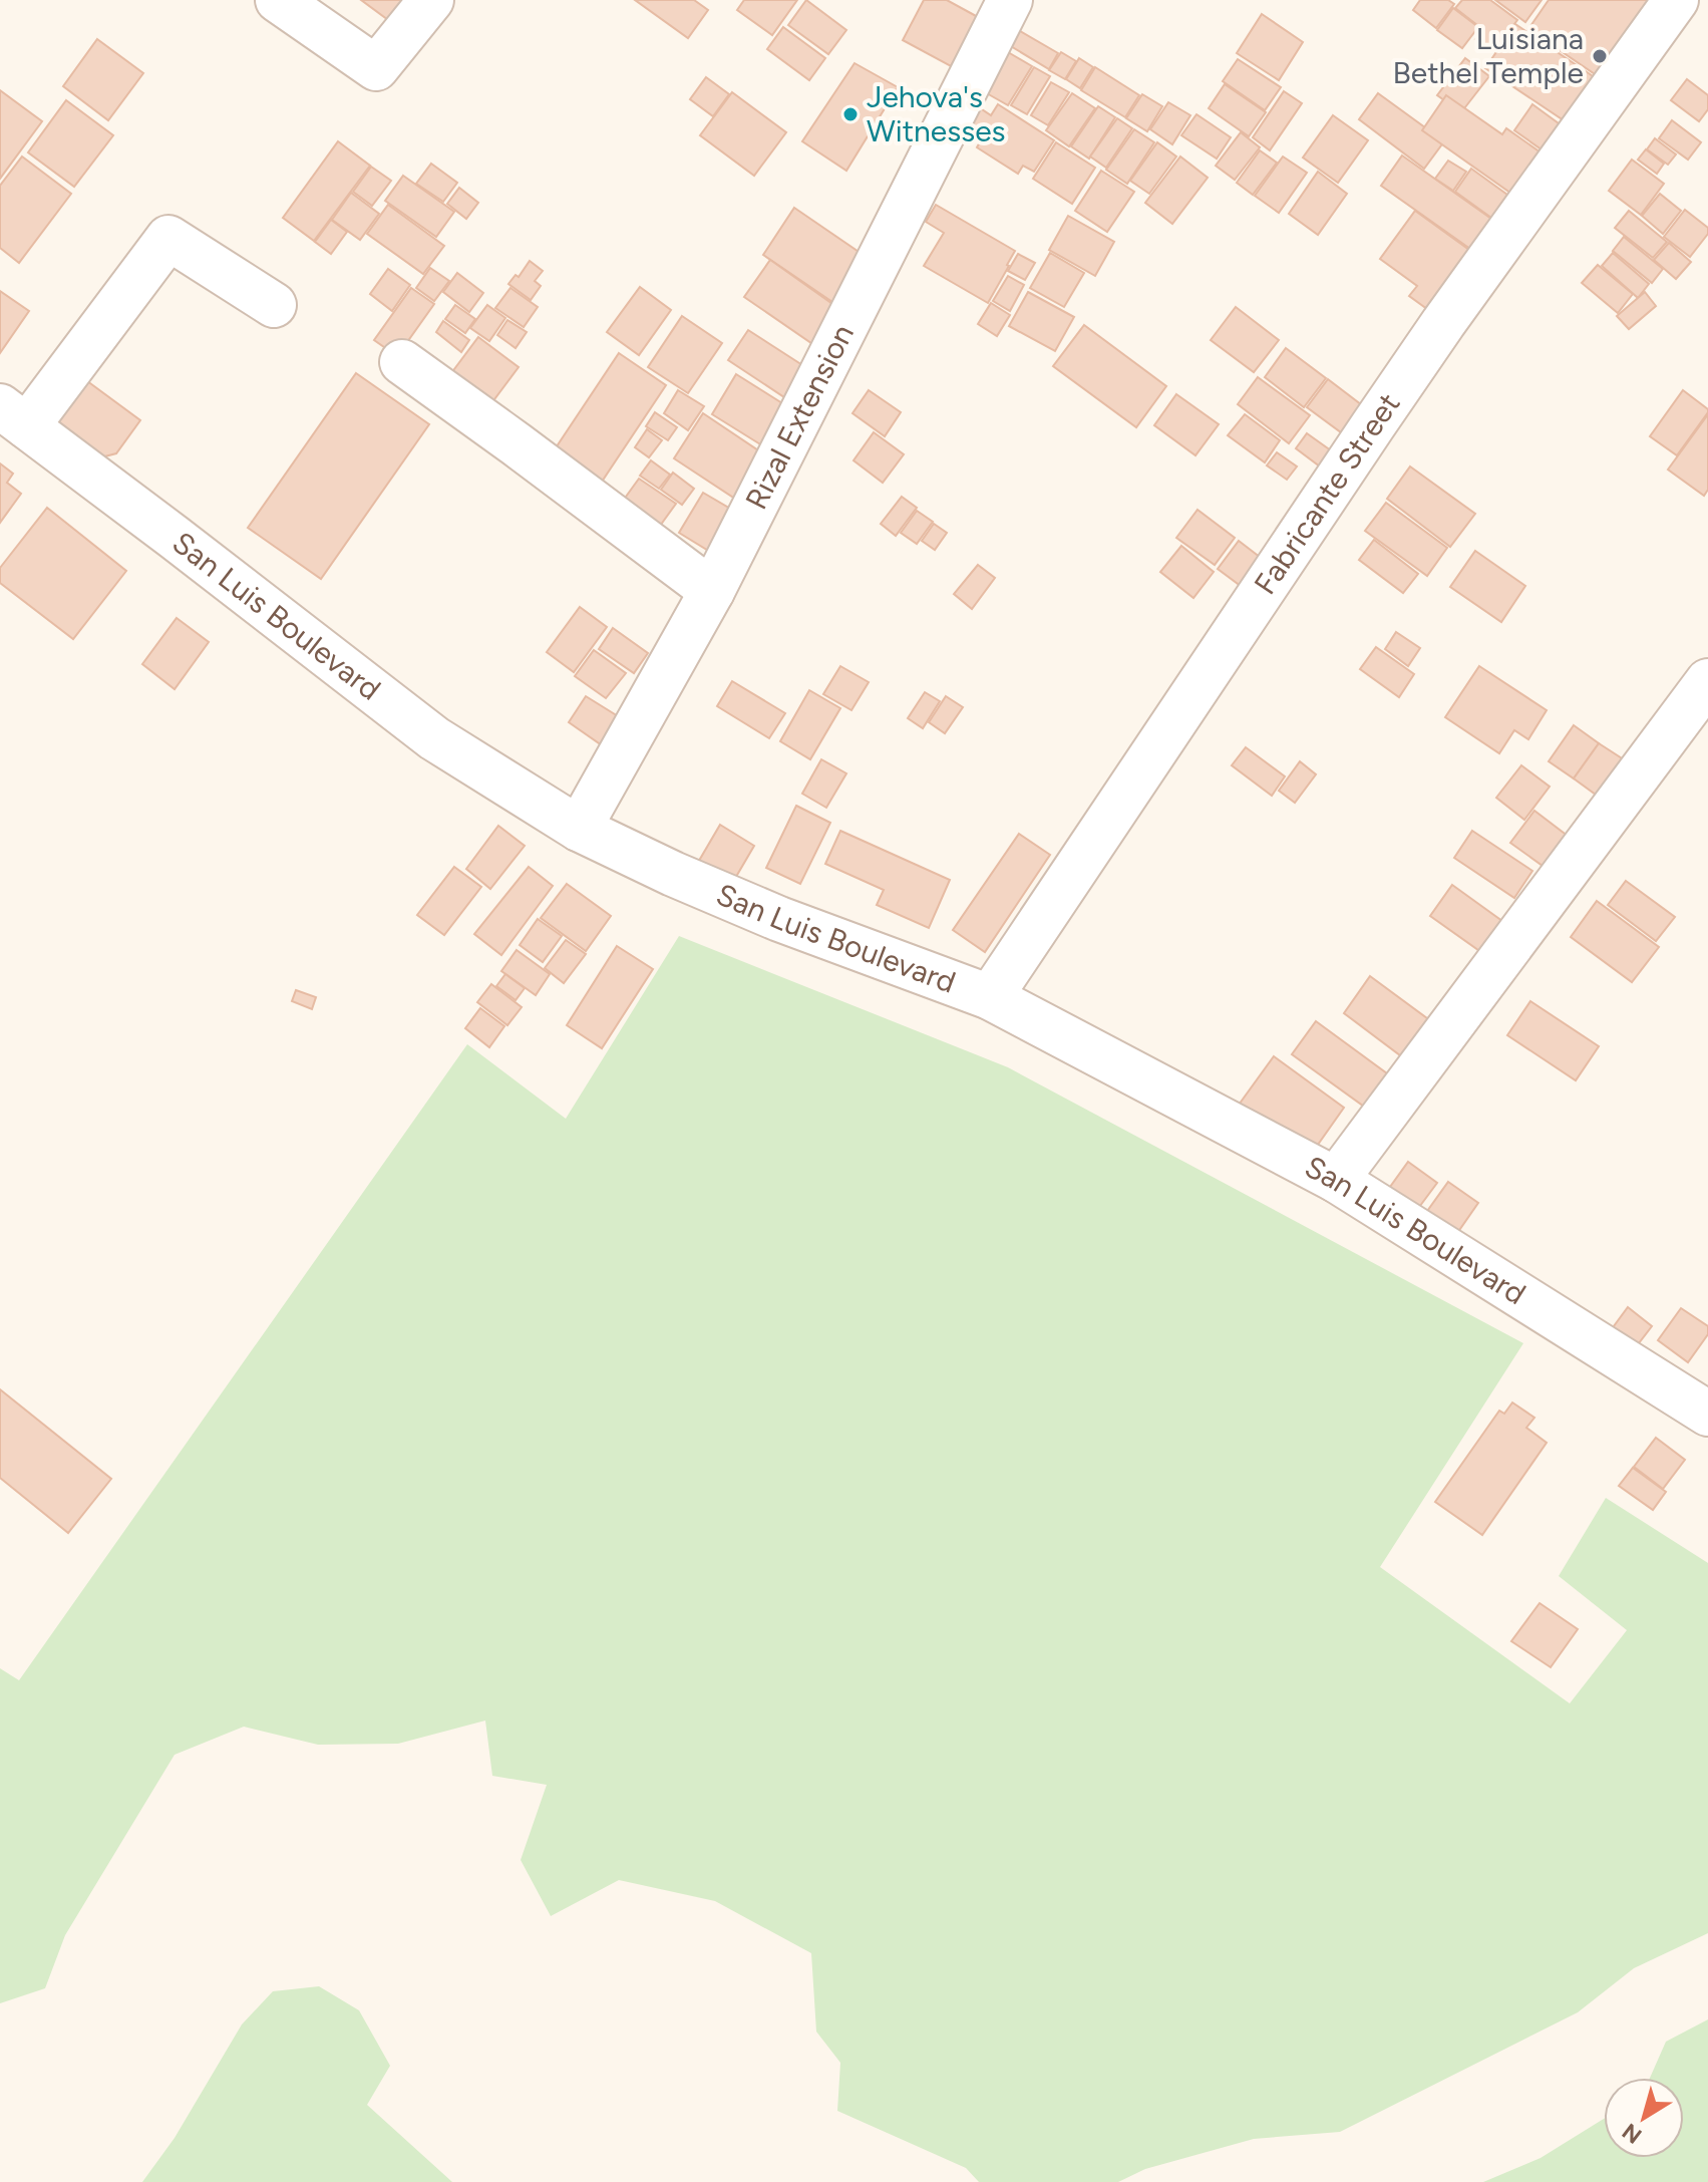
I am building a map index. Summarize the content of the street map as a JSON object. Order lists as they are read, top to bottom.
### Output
{
  "streets": {
    "street": ["Rizal Extension", "Fabricante Street", "San Luis Boulevard"]
  },
  "crossings": [
    ["Rizal Extension", "San Luis Boulevard"],
    ["Fabricante Street", "San Luis Boulevard"]
  ],
  "places": ["Luisiana Bethel Temple", "Jehova's Witnesses"],
  "north": "bottom left"
}
